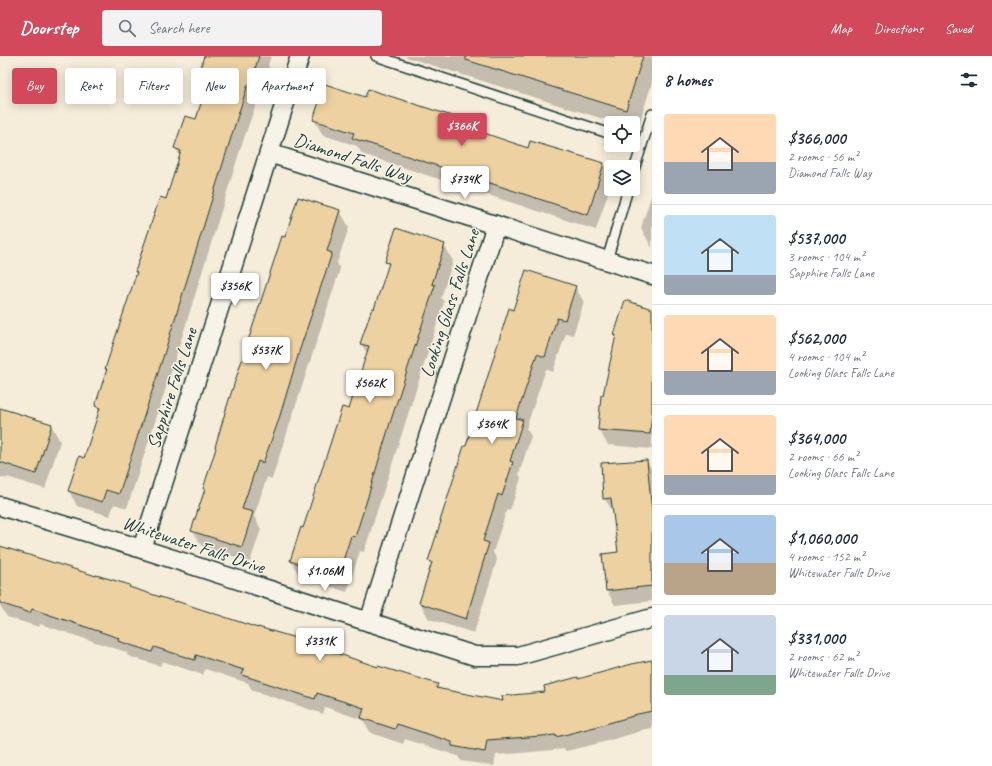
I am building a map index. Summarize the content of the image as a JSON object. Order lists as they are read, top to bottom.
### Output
{
  "streets": {
    "street": [
      "Diamond Falls Way",
      "Looking Glass Falls Lane",
      "Sapphire Falls Lane",
      "Whitewater Falls Drive"
    ]
  },
  "crossings": [
    ["Diamond Falls Way", "Looking Glass Falls Lane"],
    ["Diamond Falls Way", "Sapphire Falls Lane"],
    ["Looking Glass Falls Lane", "Whitewater Falls Drive"],
    ["Sapphire Falls Lane", "Whitewater Falls Drive"]
  ],
  "page": {
    "header": "Doorstep",
    "search": "Search here",
    "nav": ["Map", "Directions", "Saved"],
    "heading": "8 homes",
    "chip": [
      "Buy",
      "Rent",
      "Filters",
      "New",
      "Apartment"
    ],
    "list": [
      {
        "name": "$366,000",
        "note": "2 rooms · 56 m² · Diamond Falls Way"
      },
      {
        "name": "$537,000",
        "note": "3 rooms · 104 m² · Sapphire Falls Lane"
      },
      {
        "name": "$562,000",
        "note": "4 rooms · 104 m² · Looking Glass Falls Lane"
      },
      {
        "name": "$364,000",
        "note": "2 rooms · 66 m² · Looking Glass Falls Lane"
      },
      {
        "name": "$1,060,000",
        "note": "4 rooms · 152 m² · Whitewater Falls Drive"
      },
      {
        "name": "$331,000",
        "note": "2 rooms · 62 m² · Whitewater Falls Drive"
      }
    ],
    "price": [
      "$366K",
      "$734K",
      "$356K",
      "$537K",
      "$562K",
      "$364K",
      "$1.06M",
      "$331K"
    ]
  }
}
